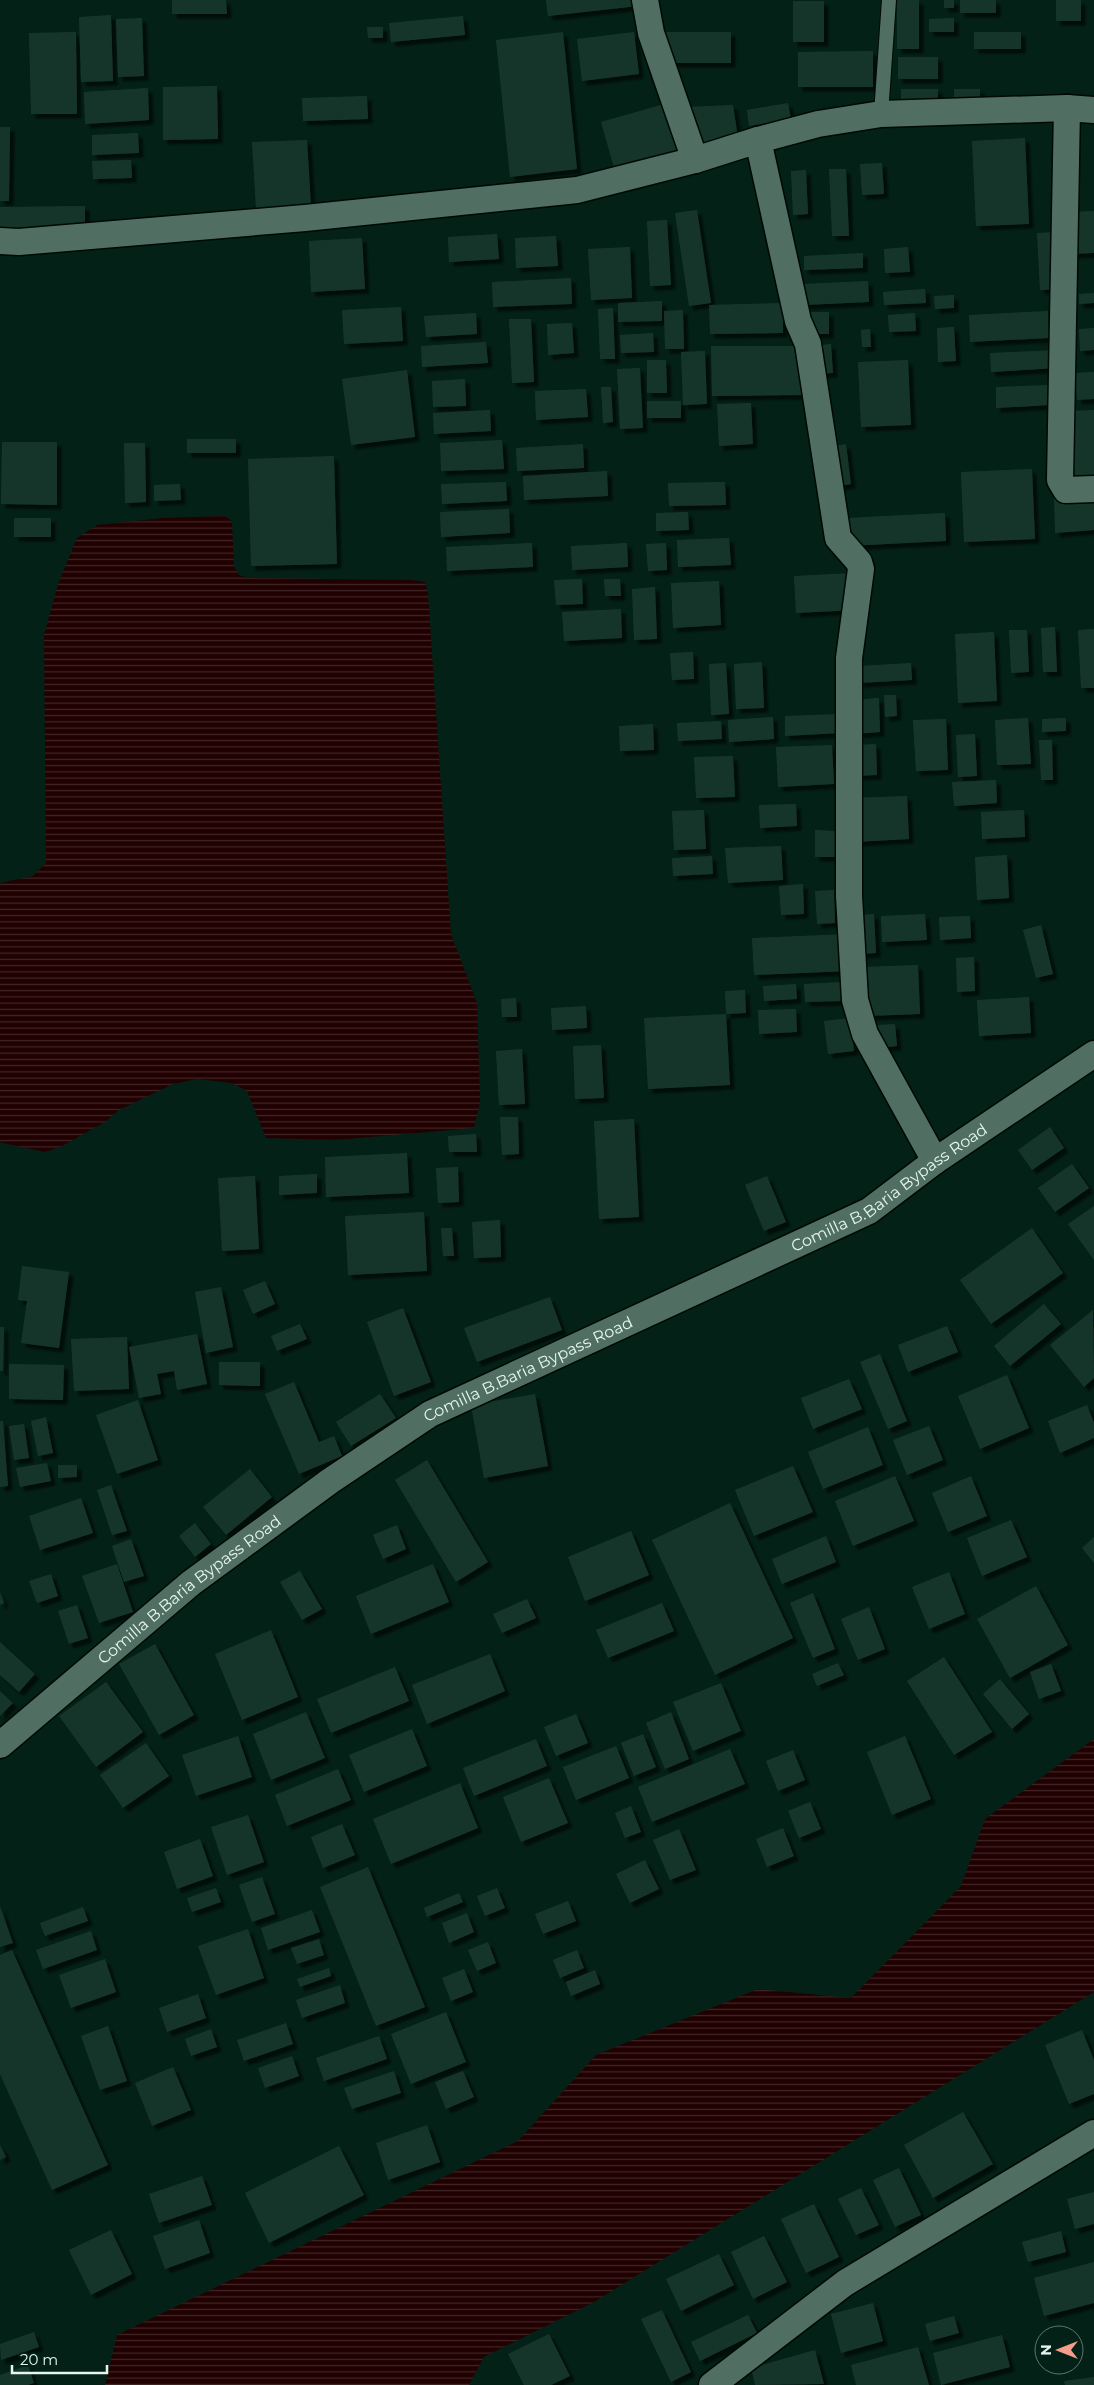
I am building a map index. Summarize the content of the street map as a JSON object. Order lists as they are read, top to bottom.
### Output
{
  "streets": {
    "street": ["Comilla B.Baria Bypass Road"]
  },
  "scale_bar": "20 m",
  "north": "left"
}
